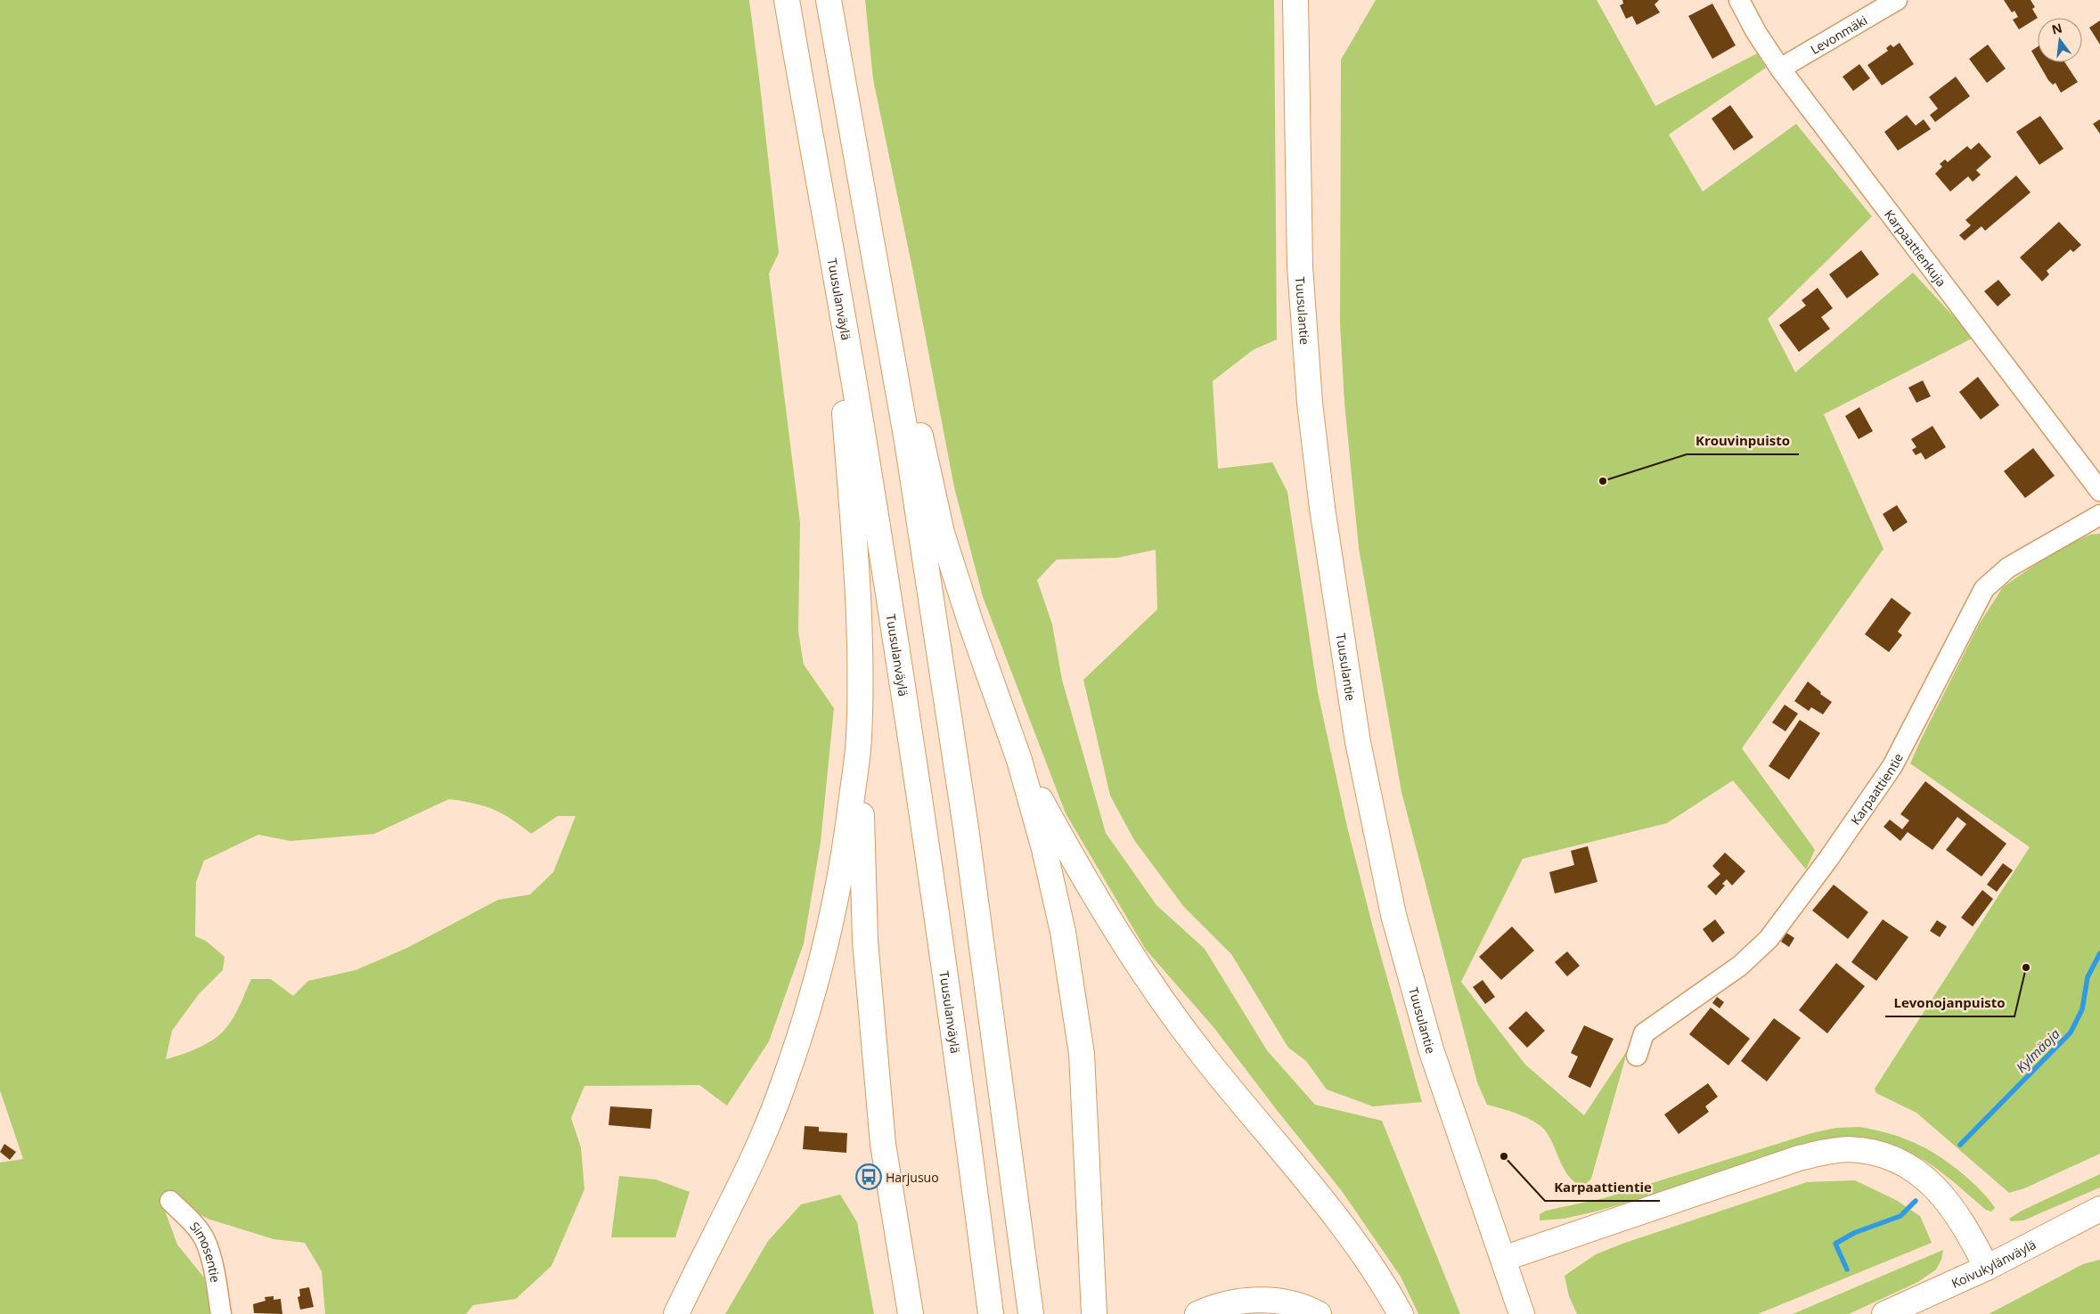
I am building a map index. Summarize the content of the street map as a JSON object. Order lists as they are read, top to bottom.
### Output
{
  "streets": {
    "main road": ["Tuusulanväylä", "Tuusulantie", "Koivukylänväylä"],
    "street": [
      "Levonmäki",
      "Karpaattienkuja",
      "Karpaattientie",
      "Simosentie"
    ]
  },
  "crossings": [
    ["Levonmäki", "Karpaattienkuja"]
  ],
  "water": ["Kylmäoja"],
  "places": {
    "other": ["Krouvinpuisto", "Levonojanpuisto", "Karpaattientie"],
    "bus stop": ["Harjusuo"]
  },
  "north": "top"
}
